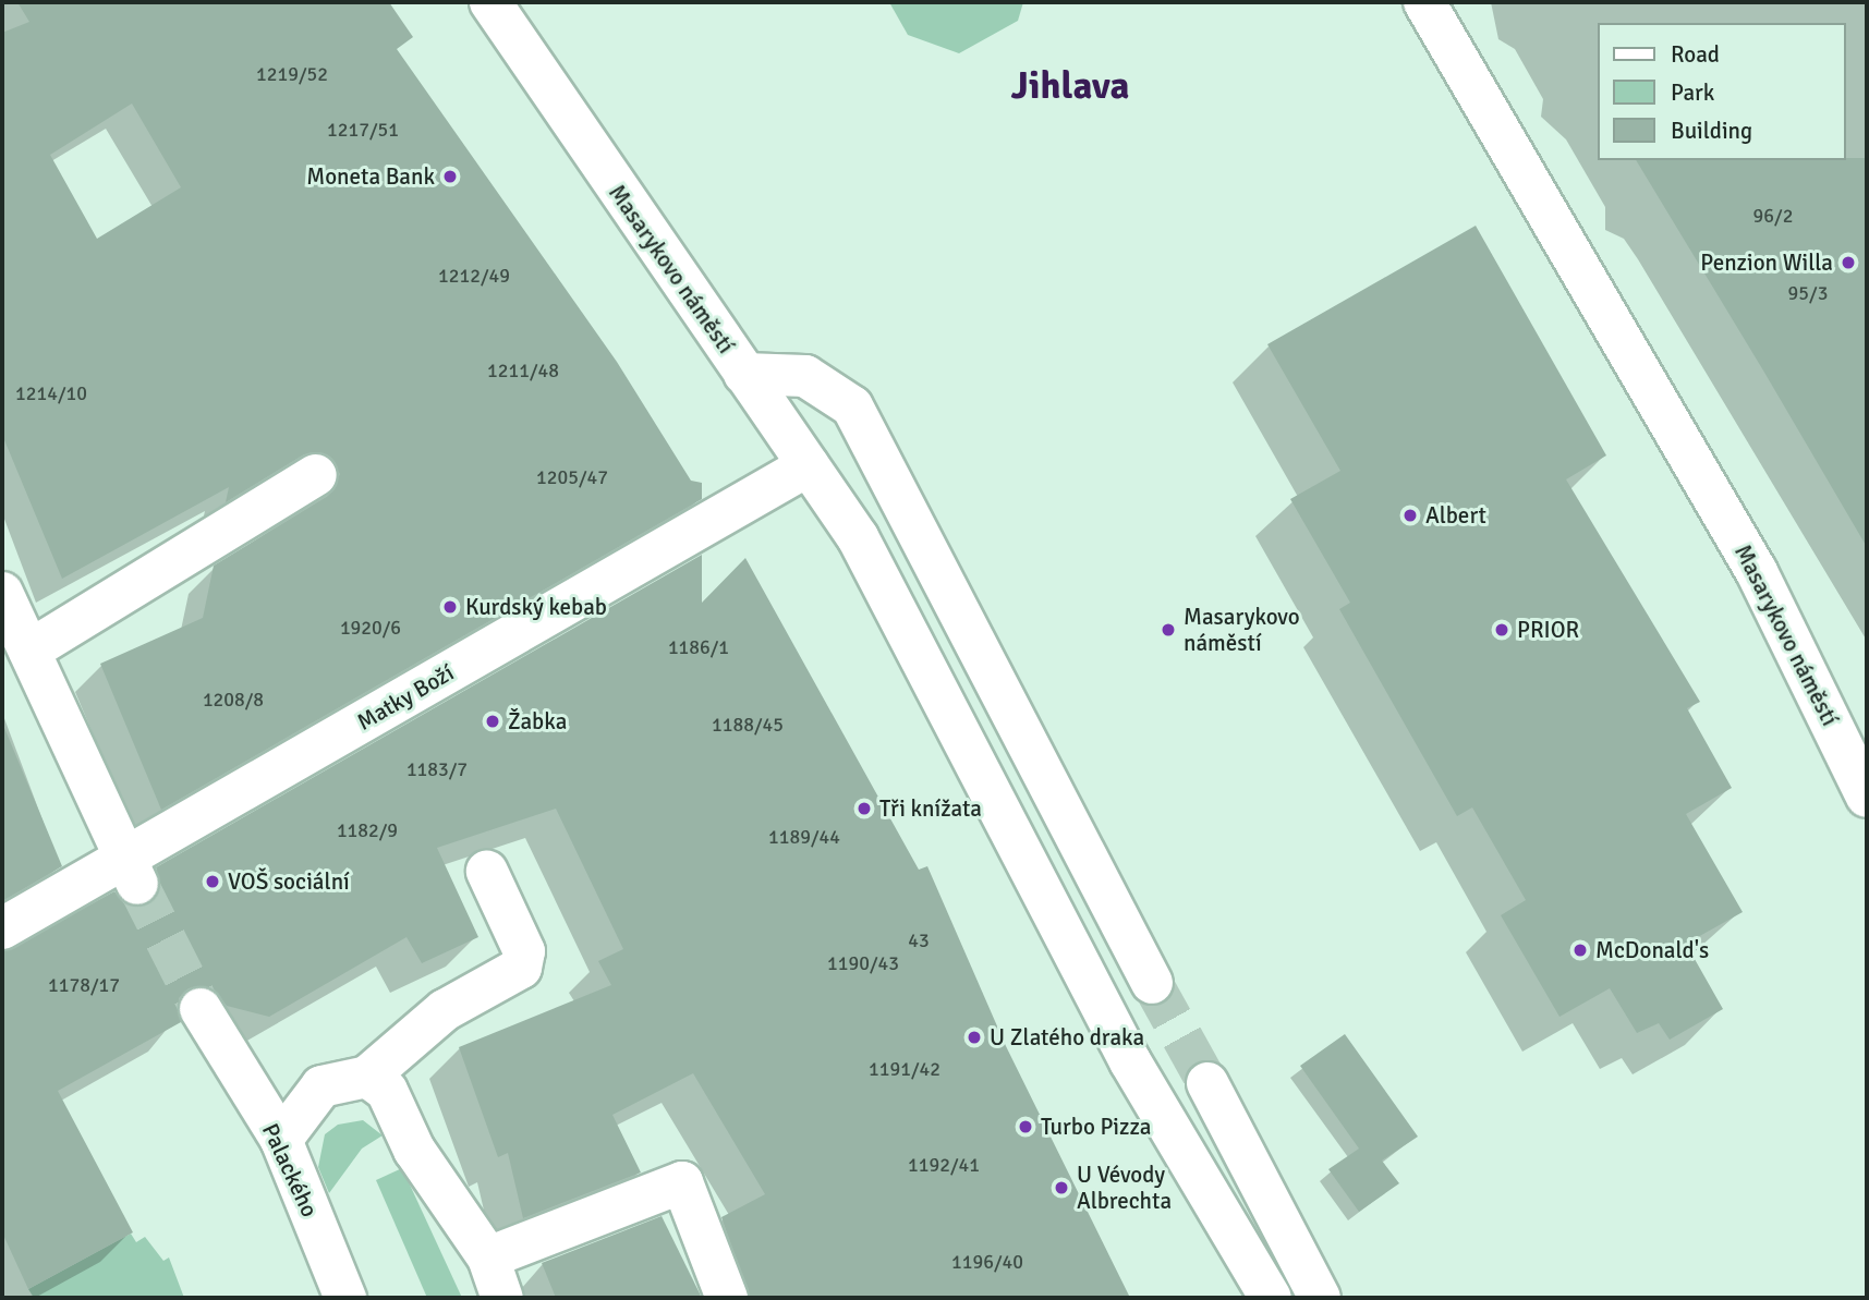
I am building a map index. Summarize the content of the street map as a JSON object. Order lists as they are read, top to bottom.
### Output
{
  "streets": {
    "street": ["Masarykovo náměstí", "Matky Boží", "Palackého"]
  },
  "crossings": [
    ["Masarykovo náměstí", "Matky Boží"]
  ],
  "districts": ["Jihlava"],
  "places": [
    "Moneta Bank",
    "Penzion Willa",
    "Albert",
    "Kurdský kebab",
    "Masarykovo náměstí",
    "PRIOR",
    "Žabka",
    "Tři knížata",
    "VOŠ sociální",
    "McDonald's",
    "U Zlatého draka",
    "Turbo Pizza",
    "U Vévody Albrechta"
  ],
  "house_numbers": [
    "1219/52",
    "1217/51",
    "96/2",
    "1212/49",
    "95/3",
    "1211/48",
    "1214/10",
    "1205/47",
    "1920/6",
    "1186/1",
    "1208/8",
    "1188/45",
    "1183/7",
    "1182/9",
    "1189/44",
    "43",
    "1190/43",
    "1178/17",
    "1191/42",
    "1192/41",
    "1196/40"
  ],
  "legend": ["Road", "Park", "Building"]
}
